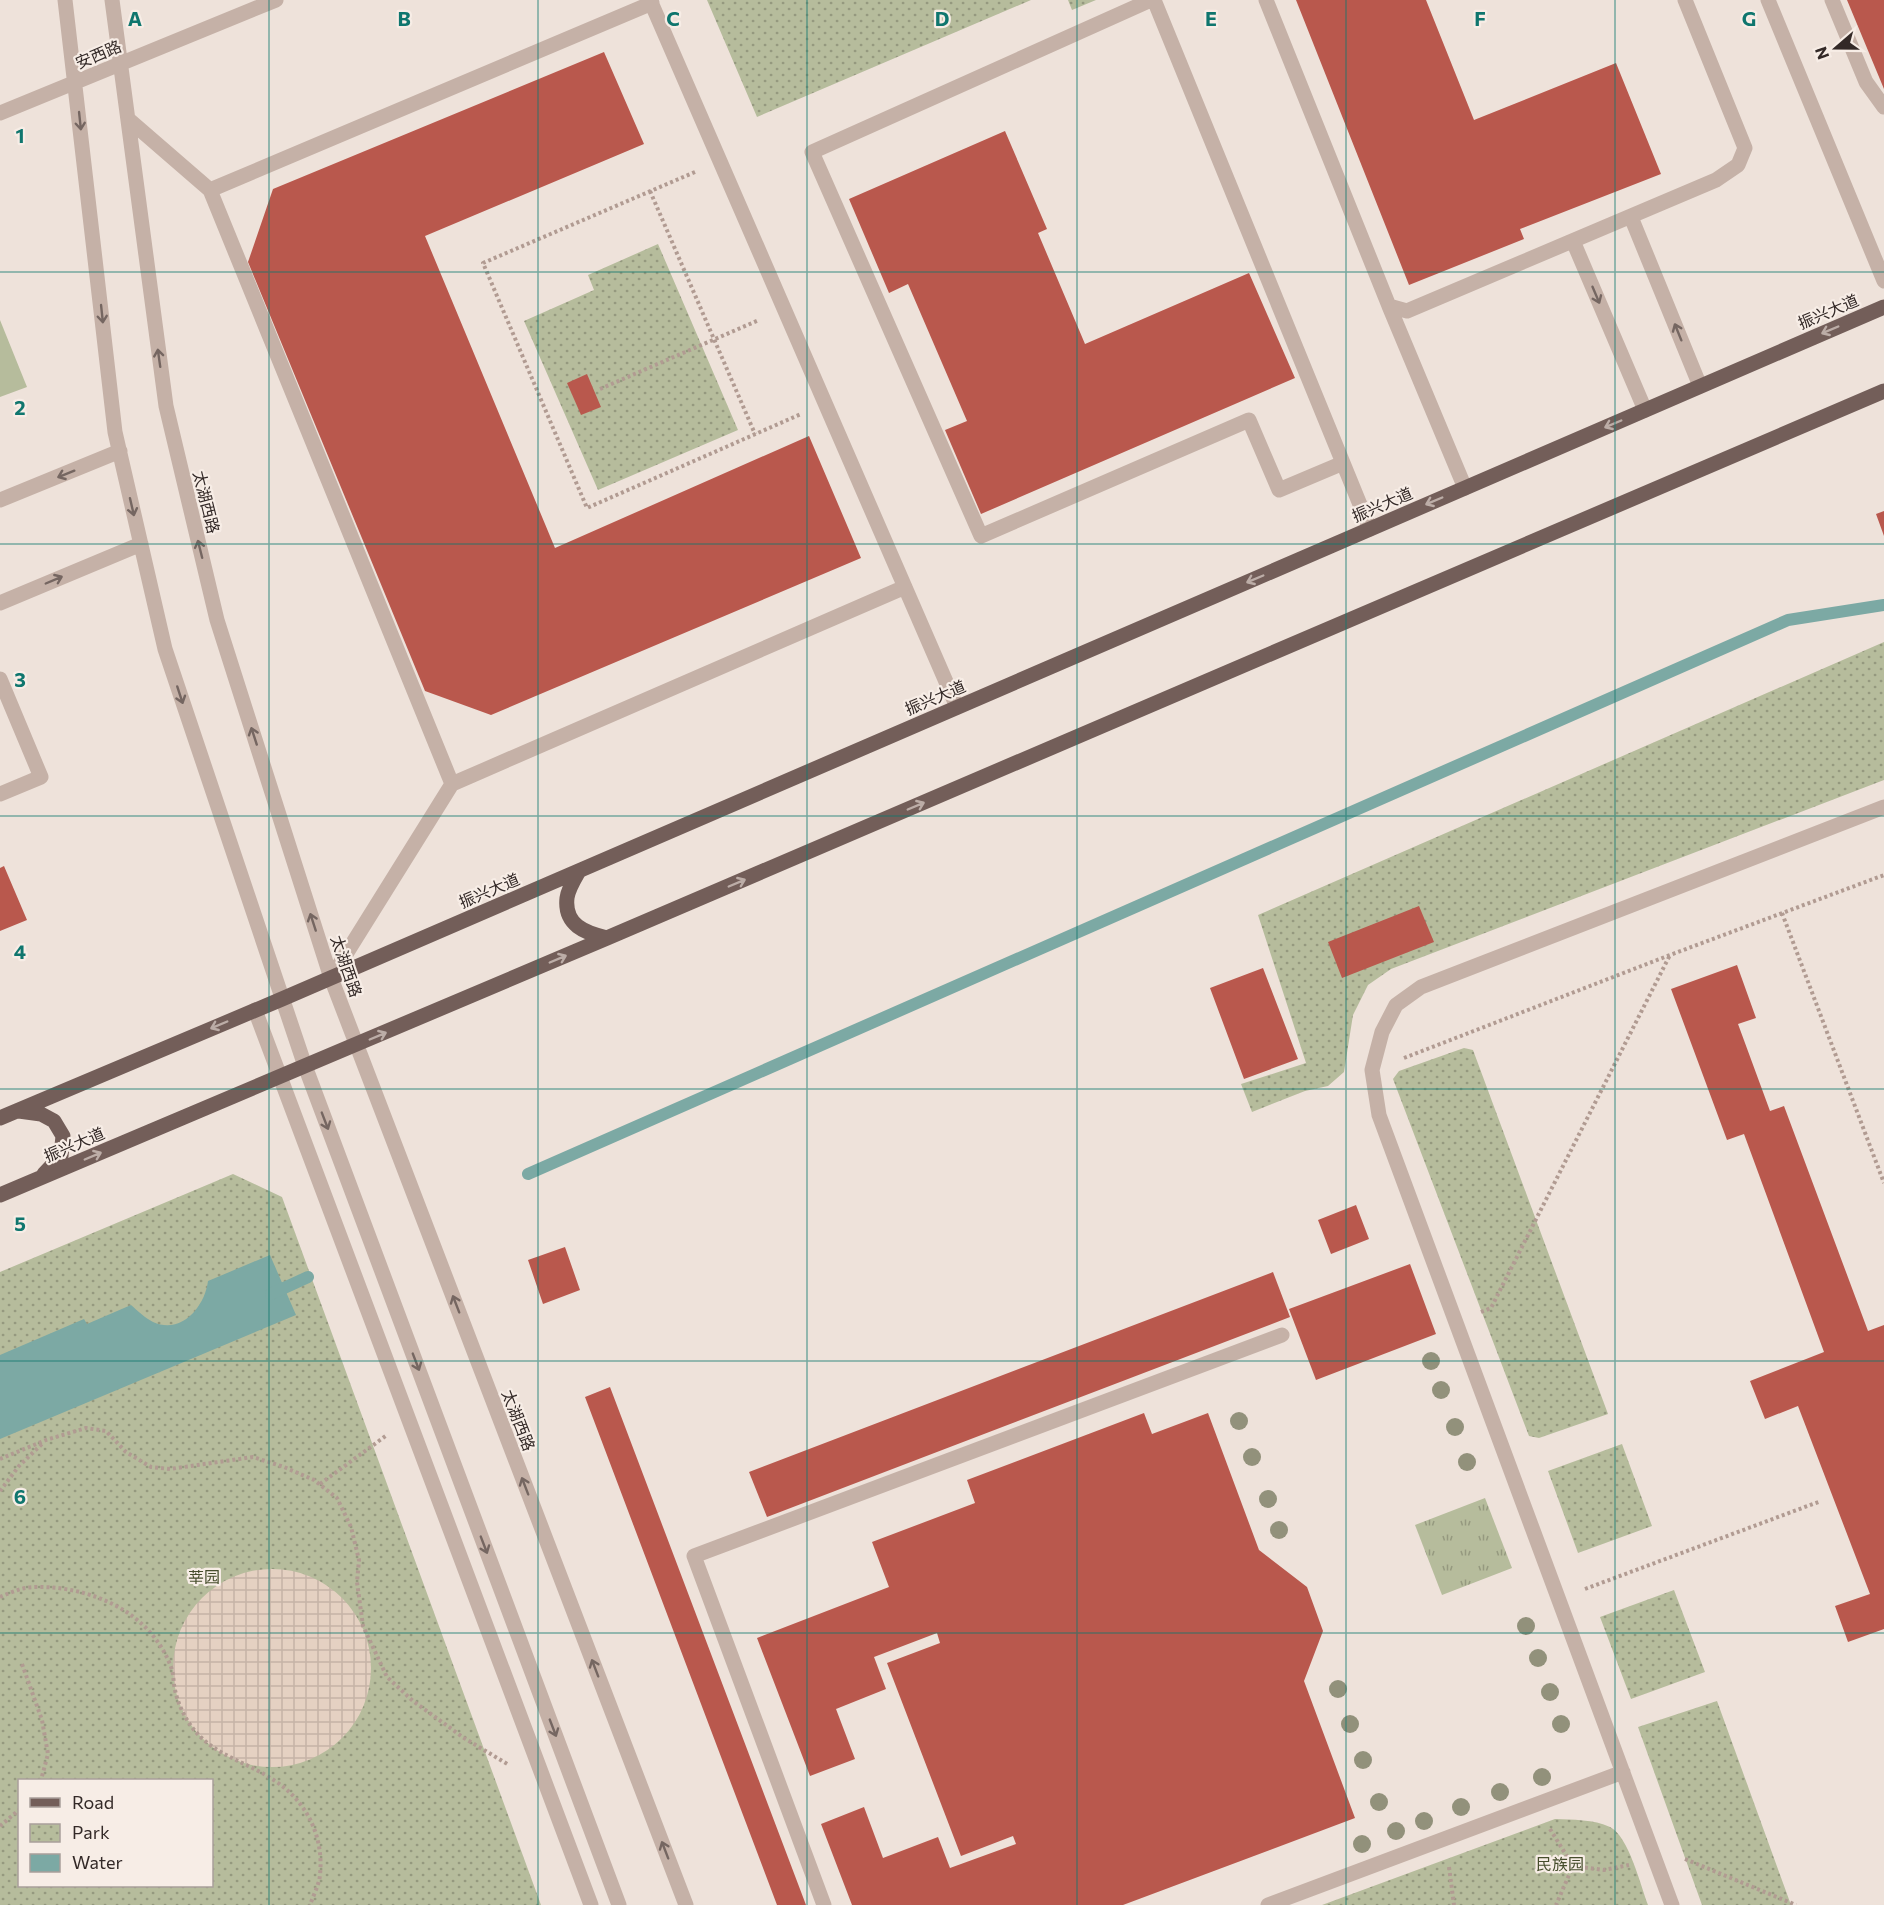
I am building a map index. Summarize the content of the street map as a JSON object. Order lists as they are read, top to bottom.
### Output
{
  "streets": {
    "main road": ["振兴大道"],
    "street": ["安西路", "太湖西路"]
  },
  "crossings": [
    ["安西路", "太湖西路"],
    ["振兴大道", "太湖西路"]
  ],
  "parks": ["莘园", "民族园"],
  "legend": ["Road", "Park", "Water"],
  "north": "left",
  "grid": {
    "columns": [
      "A",
      "B",
      "C",
      "D",
      "E",
      "F",
      "G"
    ],
    "rows": [
      "1",
      "2",
      "3",
      "4",
      "5",
      "6"
    ]
  }
}
